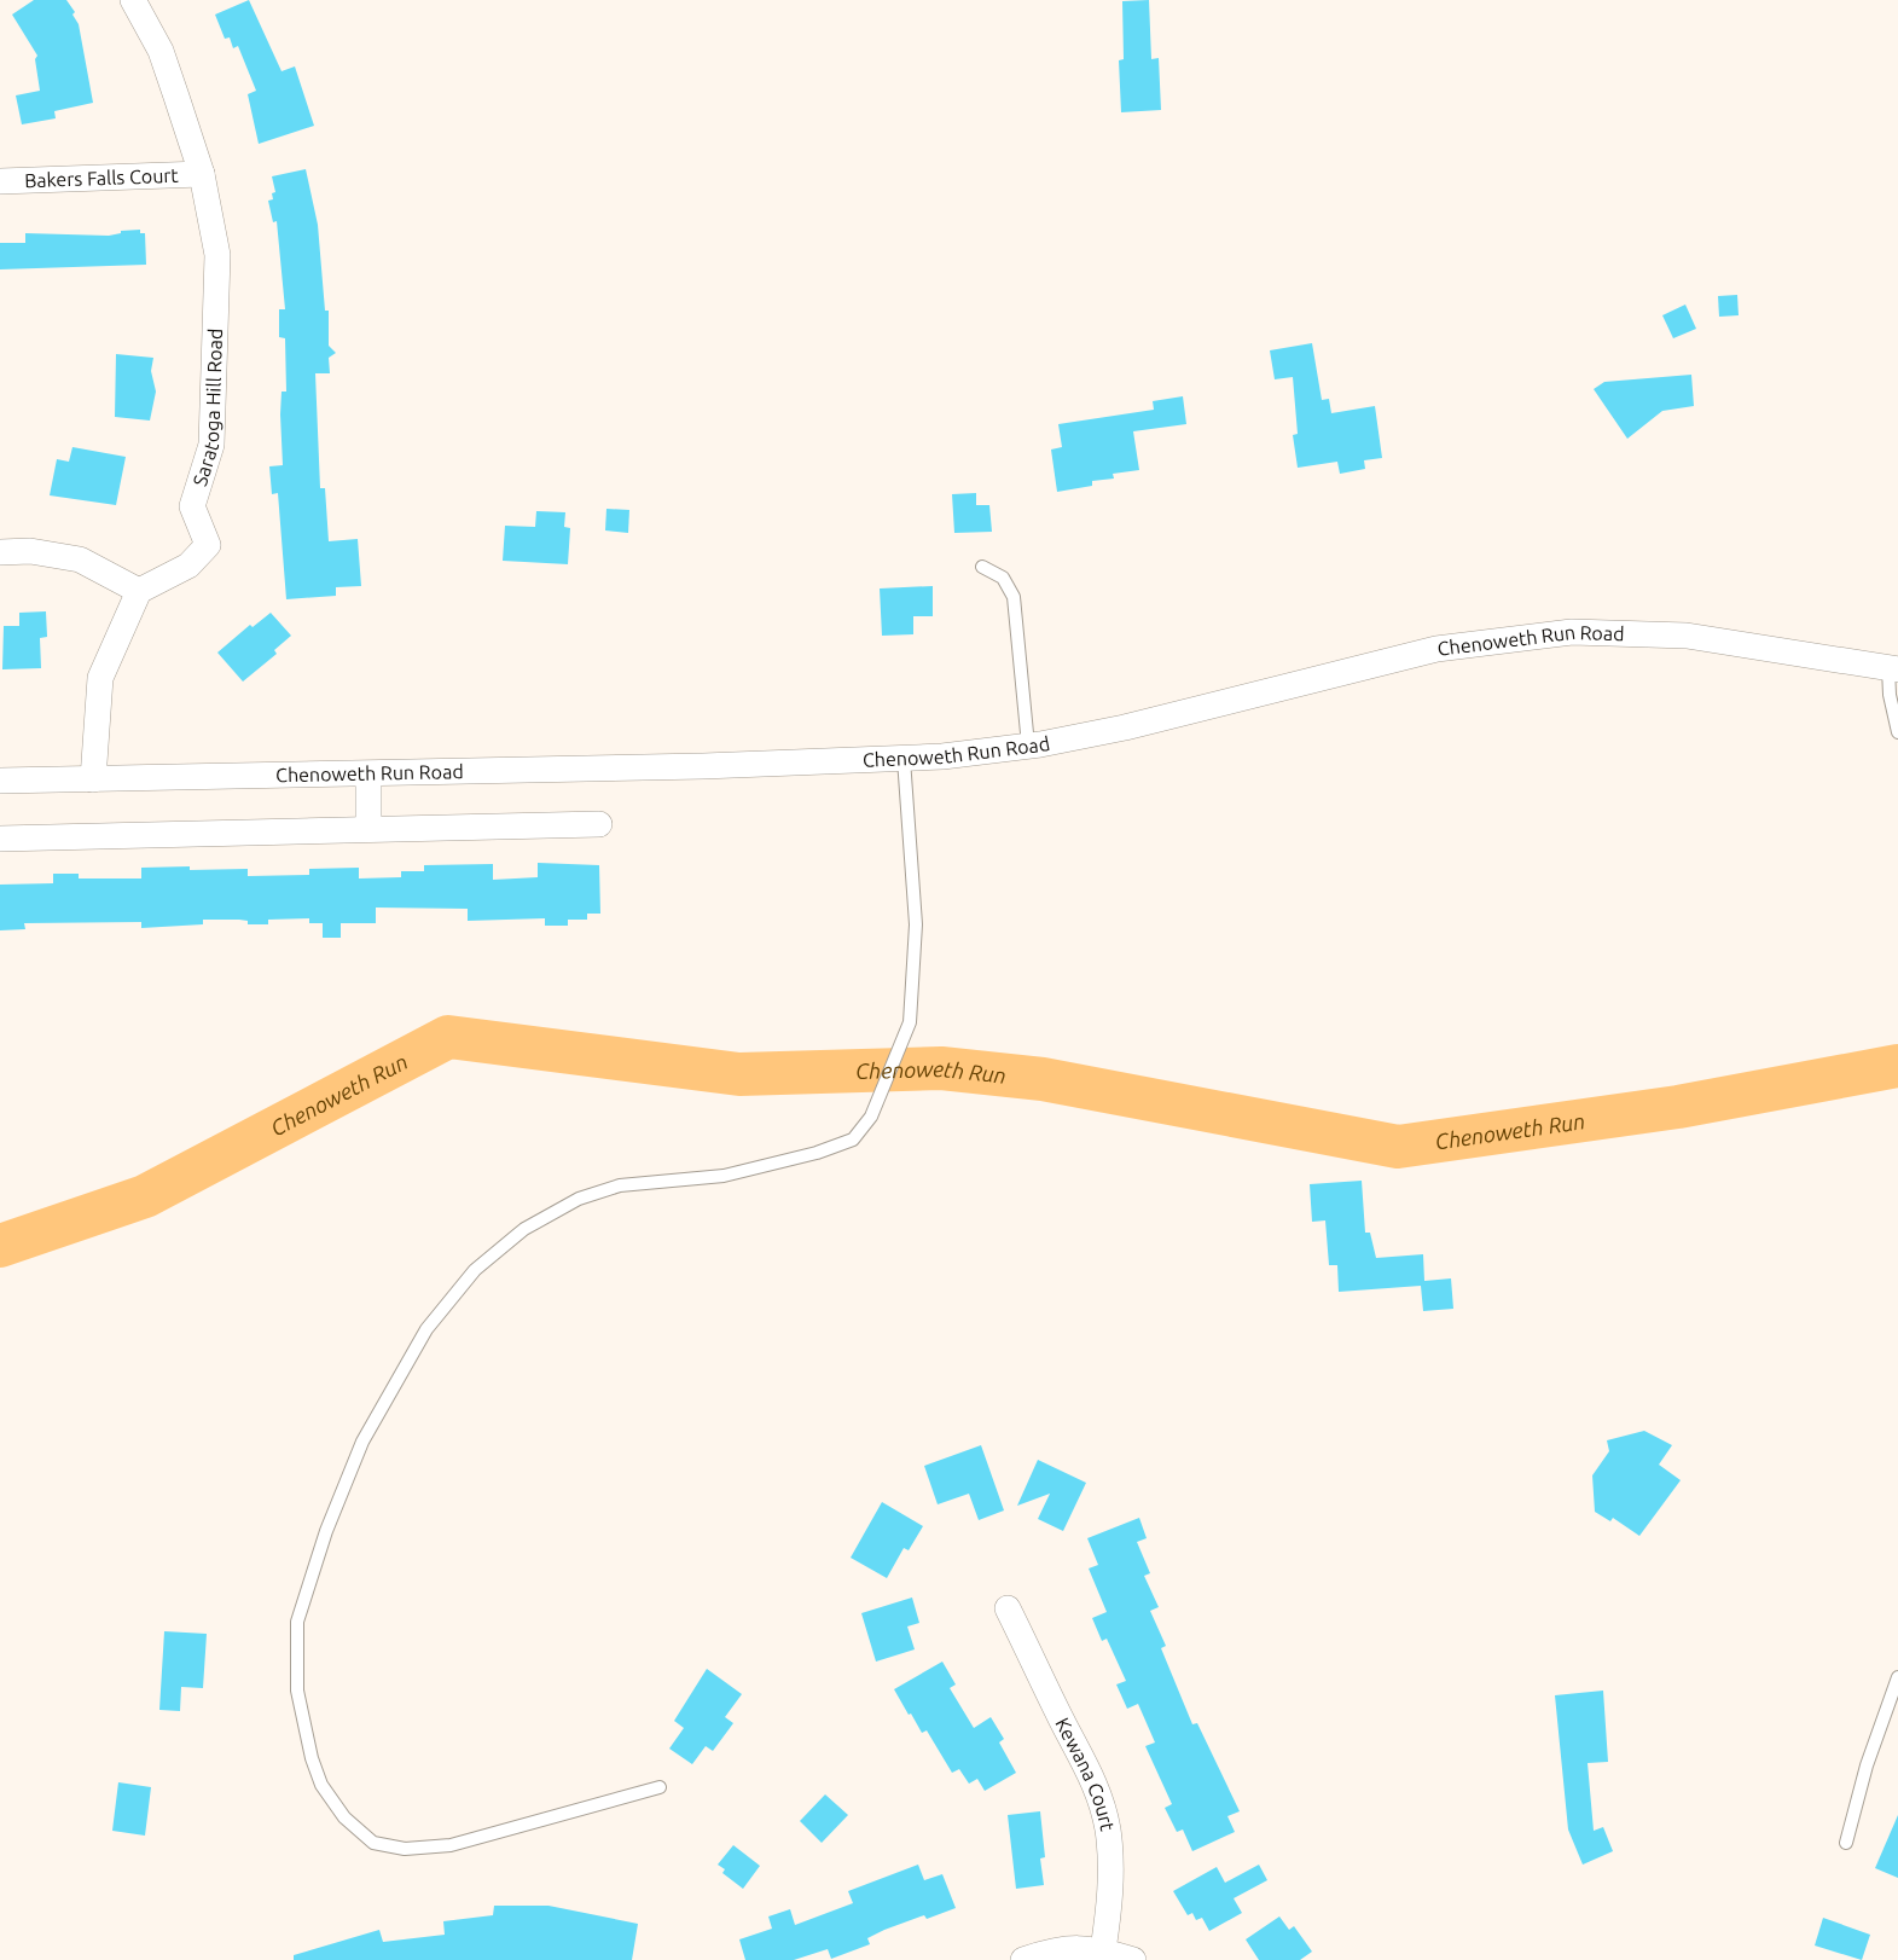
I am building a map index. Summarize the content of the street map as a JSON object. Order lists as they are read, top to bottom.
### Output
{
  "streets": {
    "street": [
      "Bakers Falls Court",
      "Saratoga Hill Road",
      "Chenoweth Run Road",
      "Kewana Court"
    ]
  },
  "crossings": [
    ["Bakers Falls Court", "Saratoga Hill Road"]
  ],
  "water": ["Chenoweth Run"]
}
